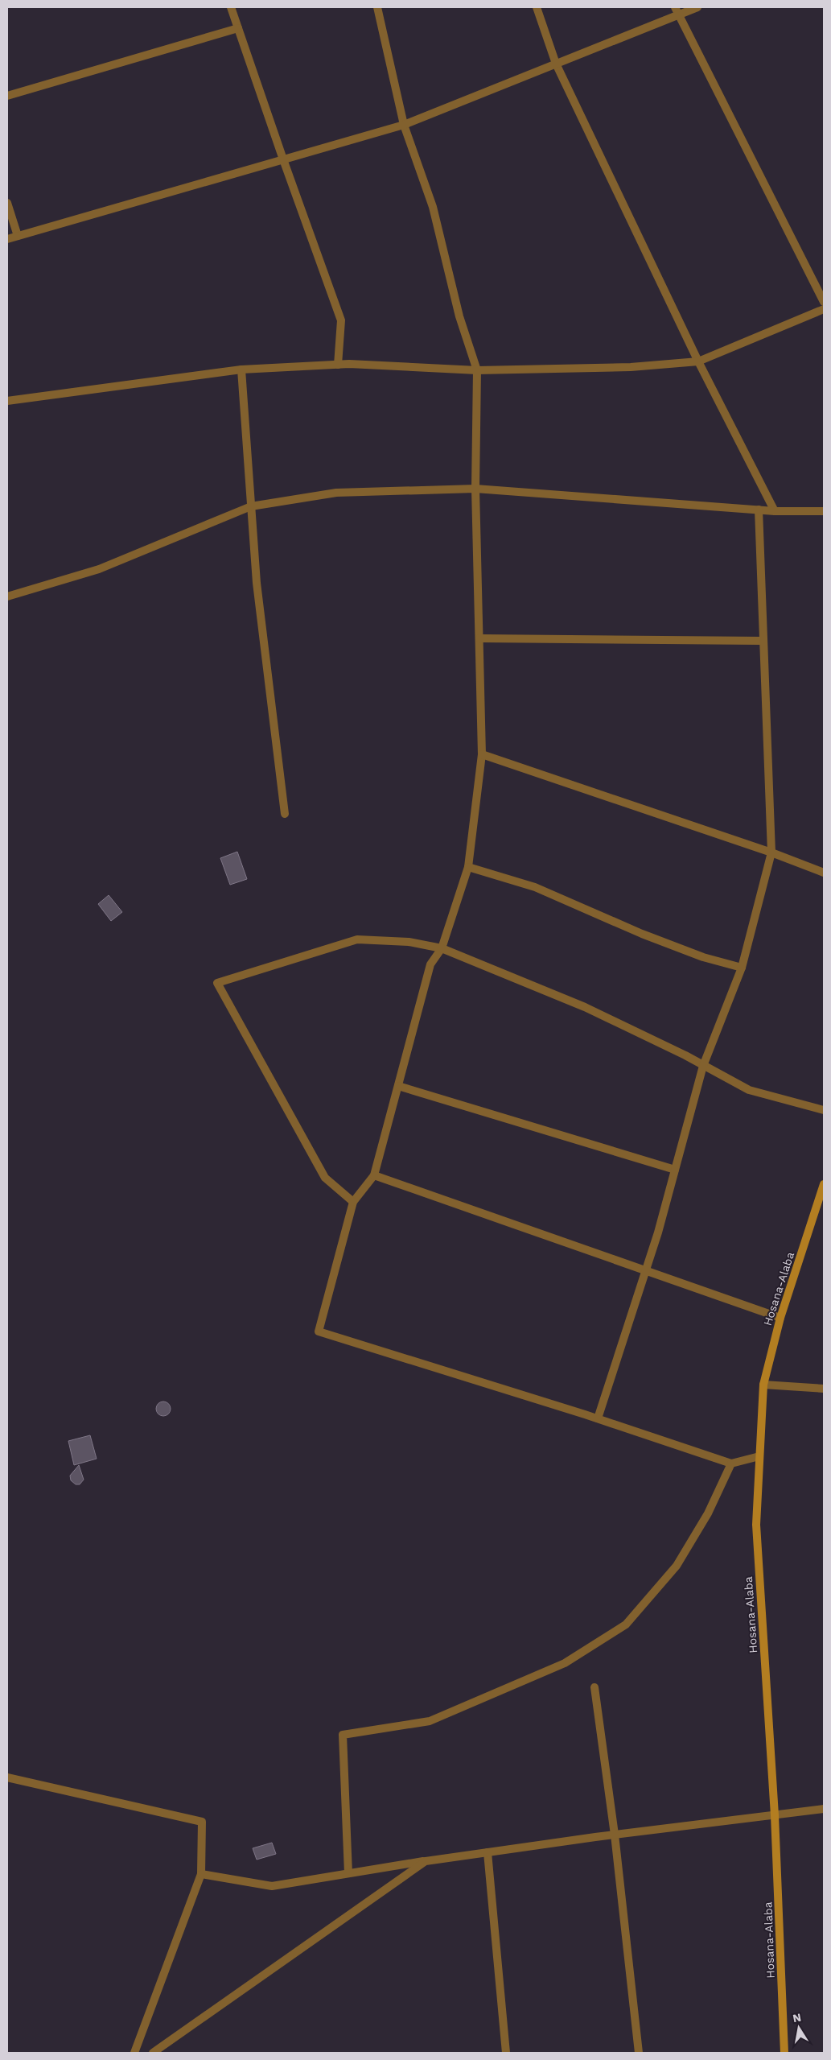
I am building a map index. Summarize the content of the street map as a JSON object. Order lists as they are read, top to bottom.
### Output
{
  "streets": {
    "main road": ["Hosana-Alaba"]
  },
  "north": "top"
}
